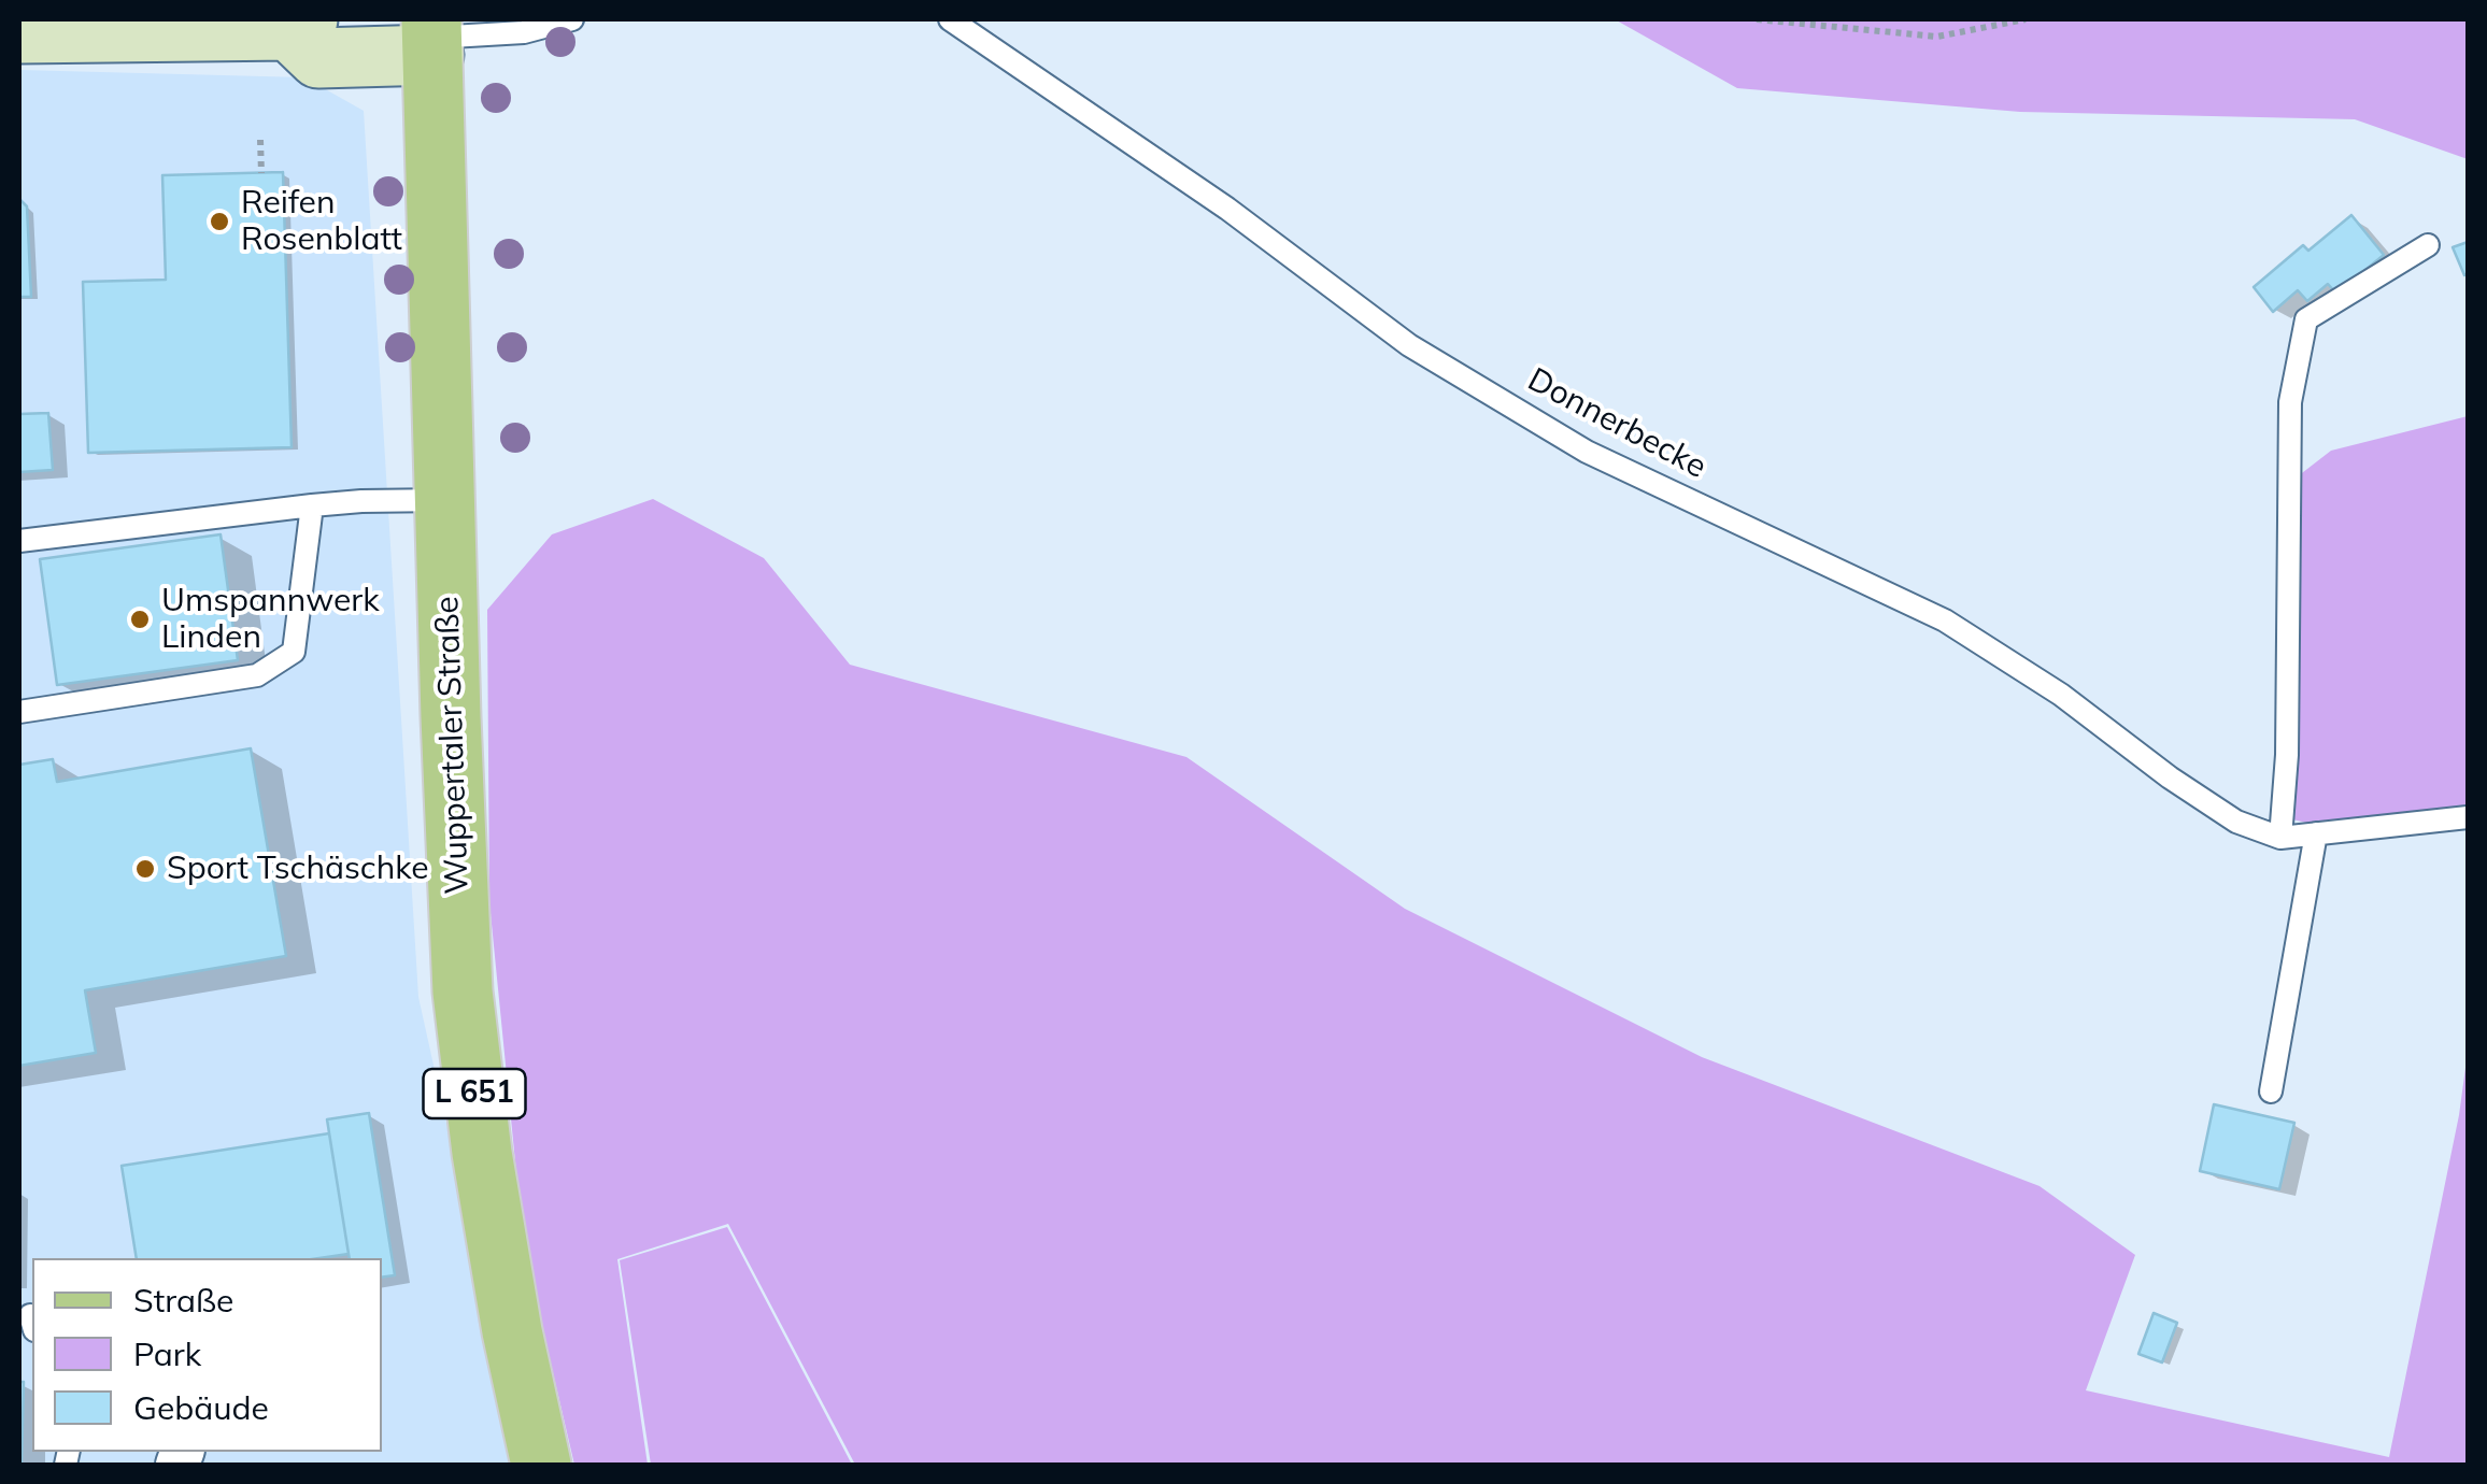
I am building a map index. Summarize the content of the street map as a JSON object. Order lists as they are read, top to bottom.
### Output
{
  "streets": {
    "main road": ["Wuppertaler Straße", "L 651"],
    "lane": ["Donnerbecke"]
  },
  "places": ["Reifen Rosenblatt", "Umspannwerk Linden", "Sport Tschäschke"],
  "legend": ["Straße", "Park", "Gebäude"]
}
